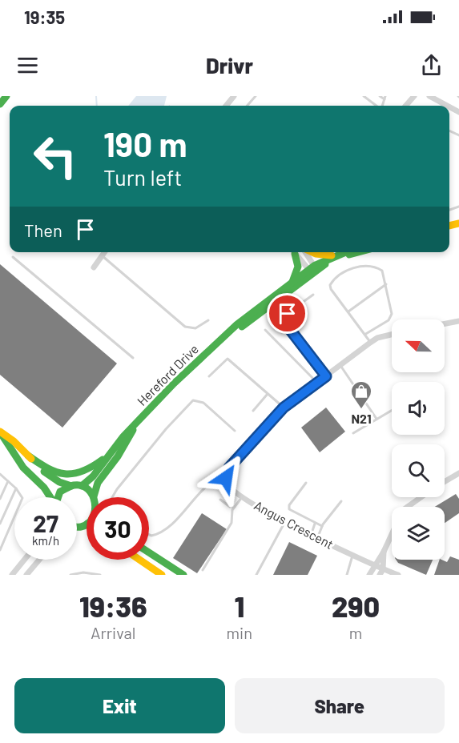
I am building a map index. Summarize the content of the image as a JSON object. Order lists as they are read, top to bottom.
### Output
{
  "streets": {
    "street": ["Hereford Drive", "Angus Crescent"]
  },
  "places": {
    "shop": ["N21"]
  },
  "north": "left",
  "page": {
    "status": "19:35",
    "header": "Drivr",
    "turn": ["190 m", "Turn left"],
    "then": "Then",
    "speed": "27 km/h",
    "limit": "30",
    "eta": [
      "19:36",
      "Arrival",
      "1",
      "min",
      "290",
      "m"
    ],
    "buttons": ["Exit", "Share"]
  }
}
